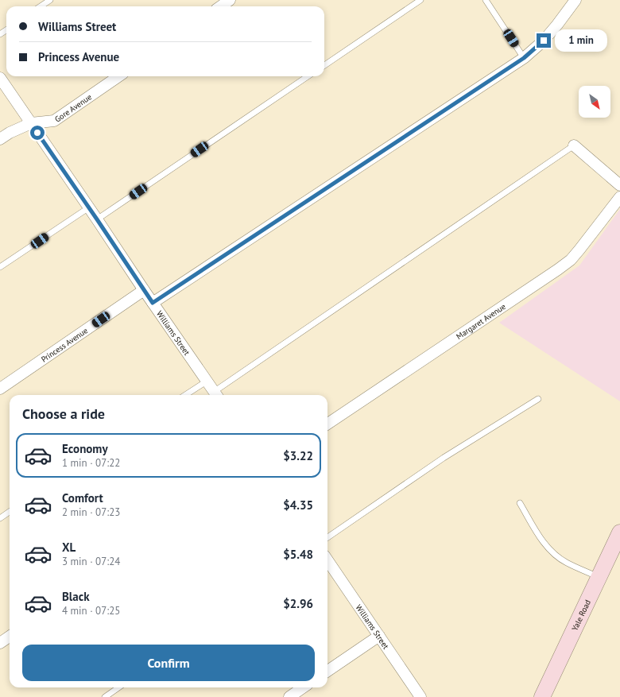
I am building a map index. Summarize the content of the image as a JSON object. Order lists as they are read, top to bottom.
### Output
{
  "streets": {
    "main road": ["Yale Road"],
    "street": [
      "Gore Avenue",
      "Margaret Avenue",
      "Williams Street",
      "Princess Avenue"
    ]
  },
  "crossings": [
    ["Gore Avenue", "Williams Street"],
    ["Williams Street", "Princess Avenue"]
  ],
  "north": "bottom right",
  "page": {
    "banner": ["Williams Street", "Princess Avenue"],
    "bubble": "1 min",
    "heading": "Choose a ride",
    "list": [
      {
        "name": "Economy",
        "note": "1 min · 07:22",
        "value": "$3.22"
      },
      {
        "name": "Comfort",
        "note": "2 min · 07:23",
        "value": "$4.35"
      },
      {
        "name": "XL",
        "note": "3 min · 07:24",
        "value": "$5.48"
      },
      {
        "name": "Black",
        "note": "4 min · 07:25",
        "value": "$2.96"
      }
    ],
    "buttons": "Confirm"
  }
}
